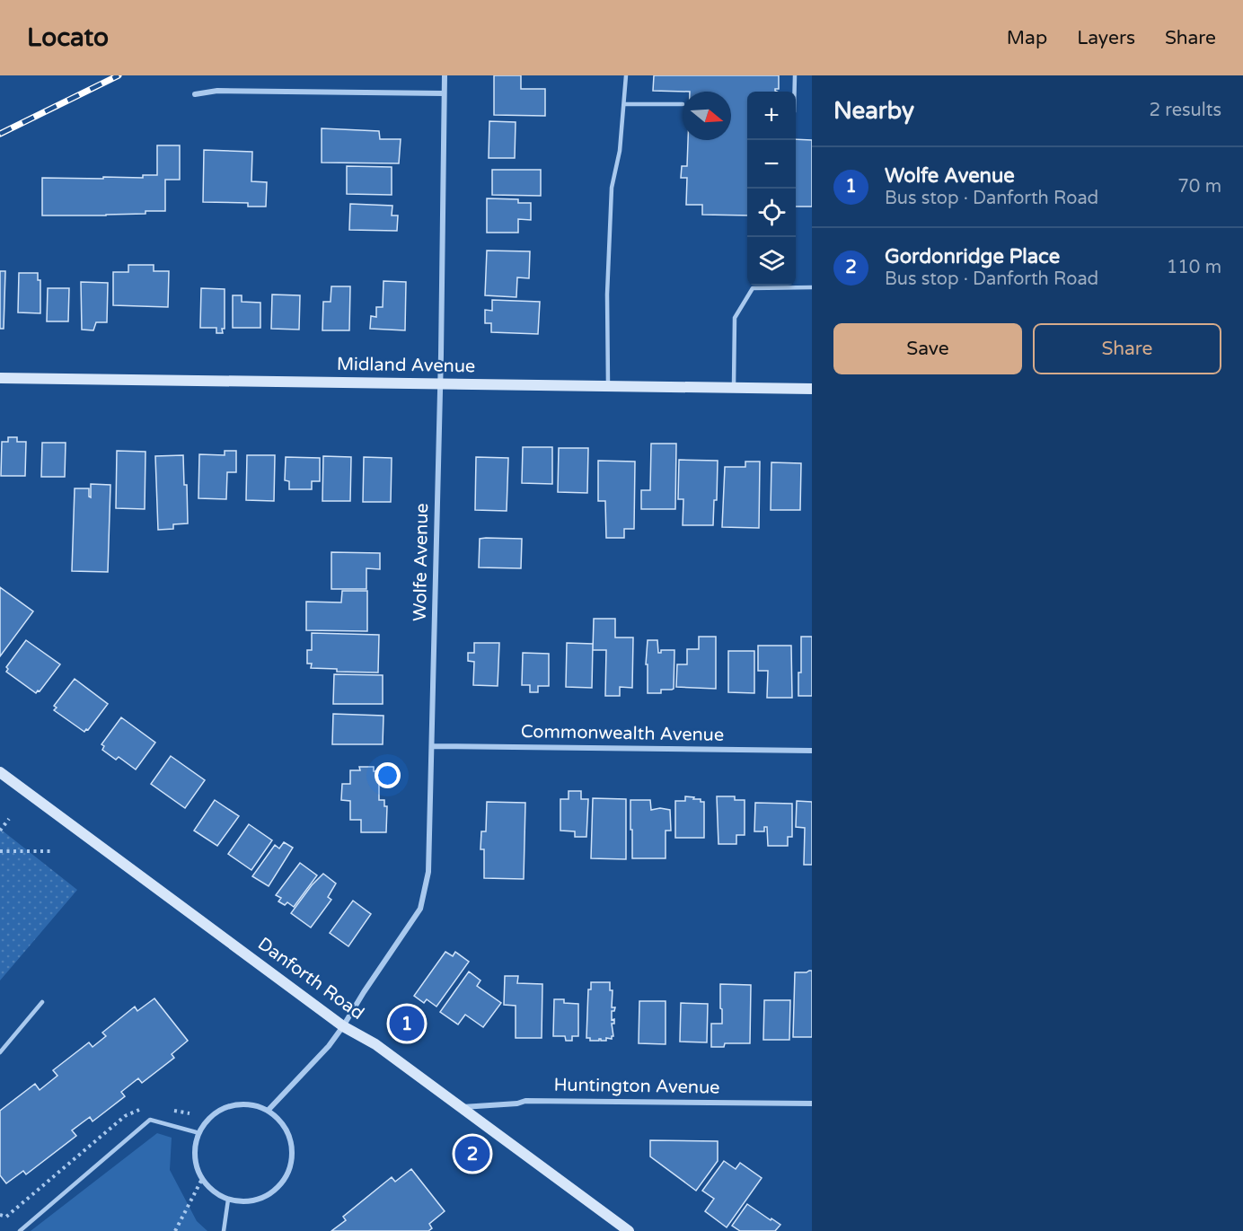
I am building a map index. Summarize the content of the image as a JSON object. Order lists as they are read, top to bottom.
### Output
{
  "streets": {
    "main road": ["Midland Avenue", "Danforth Road"],
    "street": ["Wolfe Avenue", "Commonwealth Avenue", "Huntington Avenue"]
  },
  "crossings": [
    ["Midland Avenue", "Wolfe Avenue"],
    ["Wolfe Avenue", "Commonwealth Avenue"],
    ["Wolfe Avenue", "Danforth Road"],
    ["Danforth Road", "Huntington Avenue"]
  ],
  "north": "right",
  "page": {
    "header": "Locato",
    "nav": ["Map", "Layers", "Share"],
    "heading": ["Nearby", "2 results"],
    "map_buttons": ["+", "−"],
    "list": [
      {
        "mark": "1",
        "name": "Wolfe Avenue",
        "note": "Bus stop · Danforth Road",
        "value": "70 m"
      },
      {
        "mark": "2",
        "name": "Gordonridge Place",
        "note": "Bus stop · Danforth Road",
        "value": "110 m"
      }
    ],
    "buttons": ["Save", "Share"],
    "pins": ["1", "2"]
  }
}
